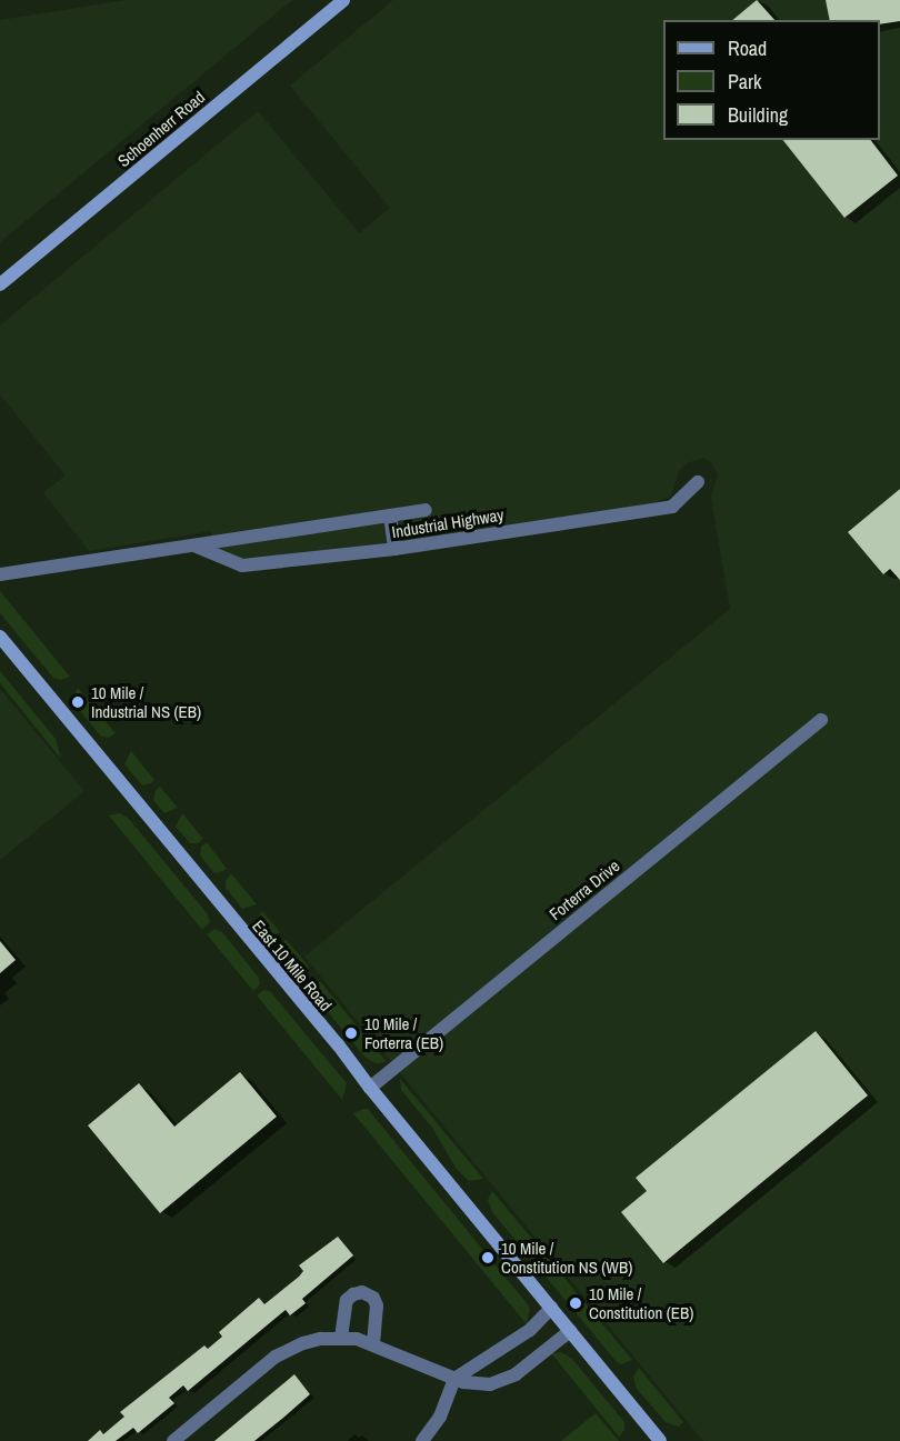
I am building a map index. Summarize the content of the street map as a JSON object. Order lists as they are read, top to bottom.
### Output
{
  "streets": {
    "main road": ["Schoenherr Road", "East 10 Mile Road"],
    "street": ["Industrial Highway", "Forterra Drive"]
  },
  "crossings": [
    ["Forterra Drive", "East 10 Mile Road"]
  ],
  "places": [
    "10 Mile / Industrial NS (EB)",
    "10 Mile / Forterra (EB)",
    "10 Mile / Constitution NS (WB)",
    "10 Mile / Constitution (EB)"
  ],
  "legend": ["Road", "Park", "Building"]
}
